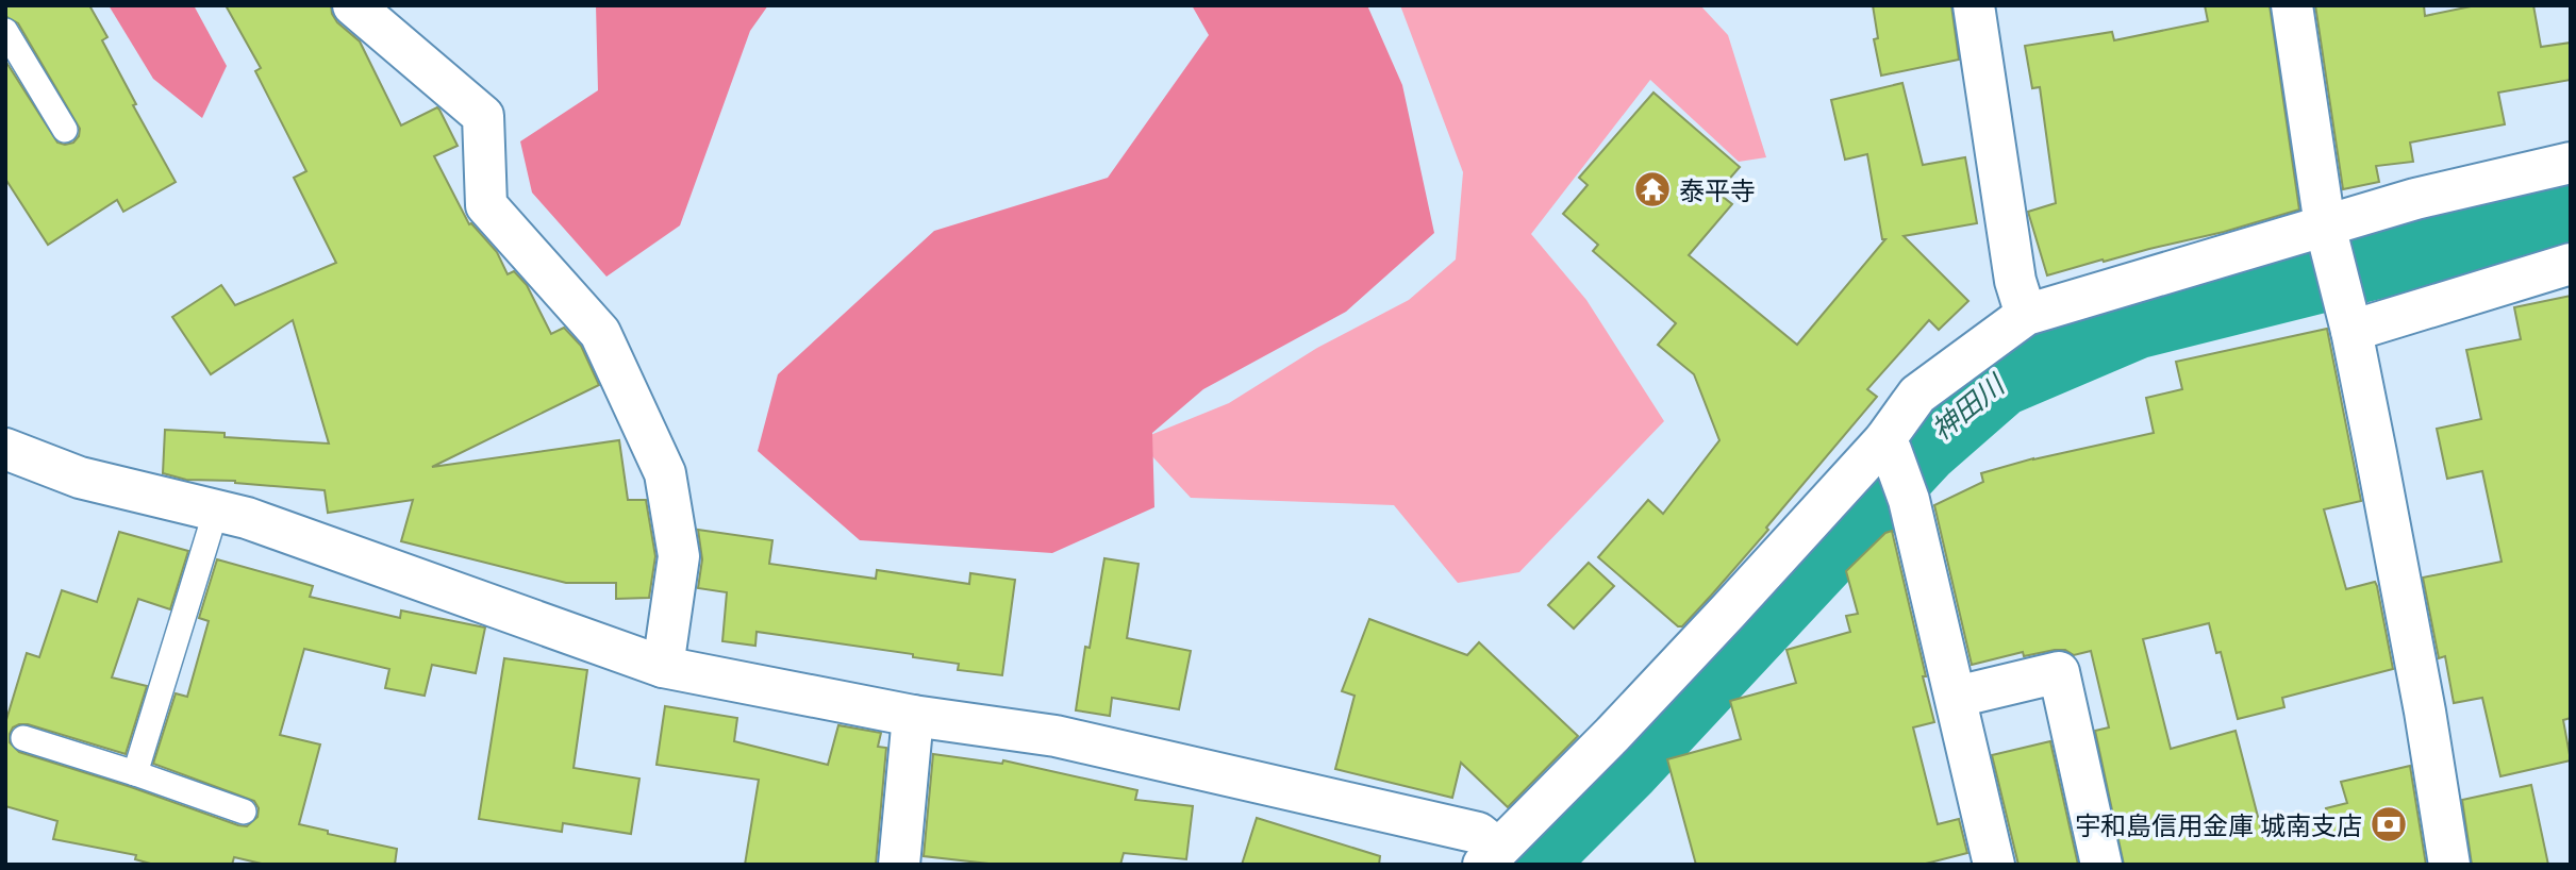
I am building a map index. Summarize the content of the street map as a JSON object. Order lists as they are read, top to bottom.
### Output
{
  "water": ["神田川"],
  "places": {
    "temple": ["泰平寺"],
    "bank": ["宇和島信用金庫 城南支店"]
  }
}
